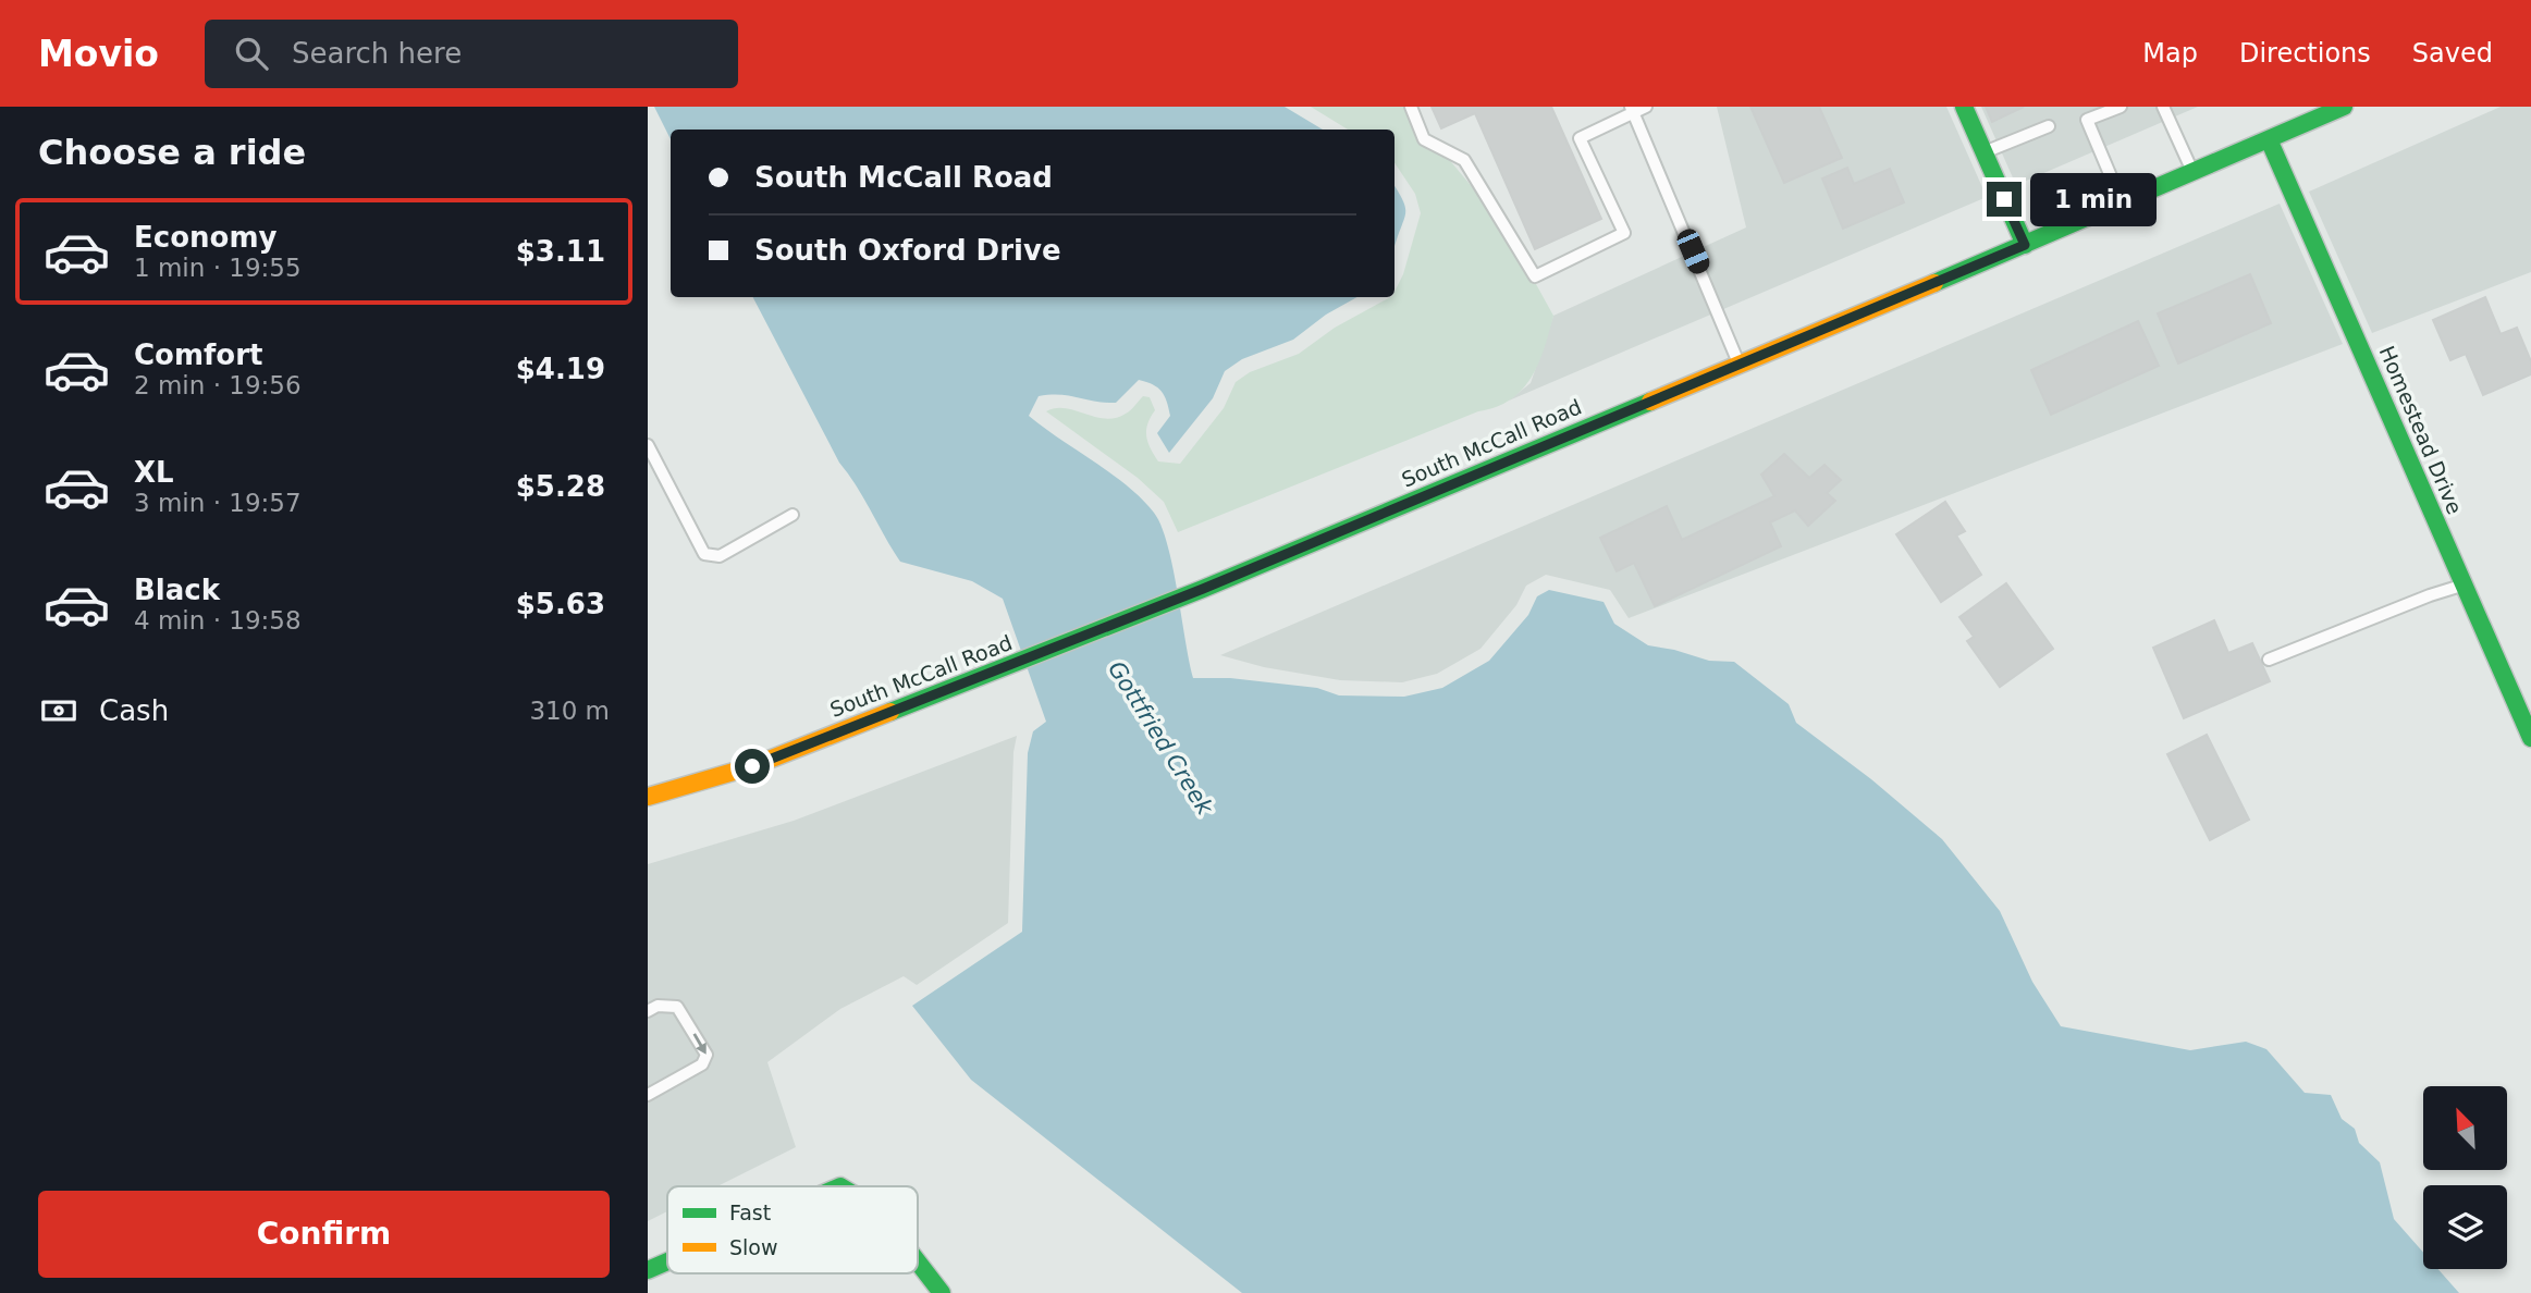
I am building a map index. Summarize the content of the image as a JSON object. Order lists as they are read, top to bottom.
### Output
{
  "streets": {
    "main road": ["Homestead Drive", "South McCall Road"]
  },
  "crossings": [
    ["Homestead Drive", "South McCall Road"]
  ],
  "water": ["Gottfried Creek"],
  "legend": ["Fast", "Slow"],
  "north": "top left",
  "page": {
    "header": "Movio",
    "search": "Search here",
    "nav": ["Map", "Directions", "Saved"],
    "heading": "Choose a ride",
    "banner": ["South McCall Road", "South Oxford Drive"],
    "bubble": "1 min",
    "list": [
      {
        "name": "Economy",
        "note": "1 min · 19:55",
        "value": "$3.11"
      },
      {
        "name": "Comfort",
        "note": "2 min · 19:56",
        "value": "$4.19"
      },
      {
        "name": "XL",
        "note": "3 min · 19:57",
        "value": "$5.28"
      },
      {
        "name": "Black",
        "note": "4 min · 19:58",
        "value": "$5.63"
      }
    ],
    "pay": ["Cash", "310 m"],
    "buttons": "Confirm"
  }
}
